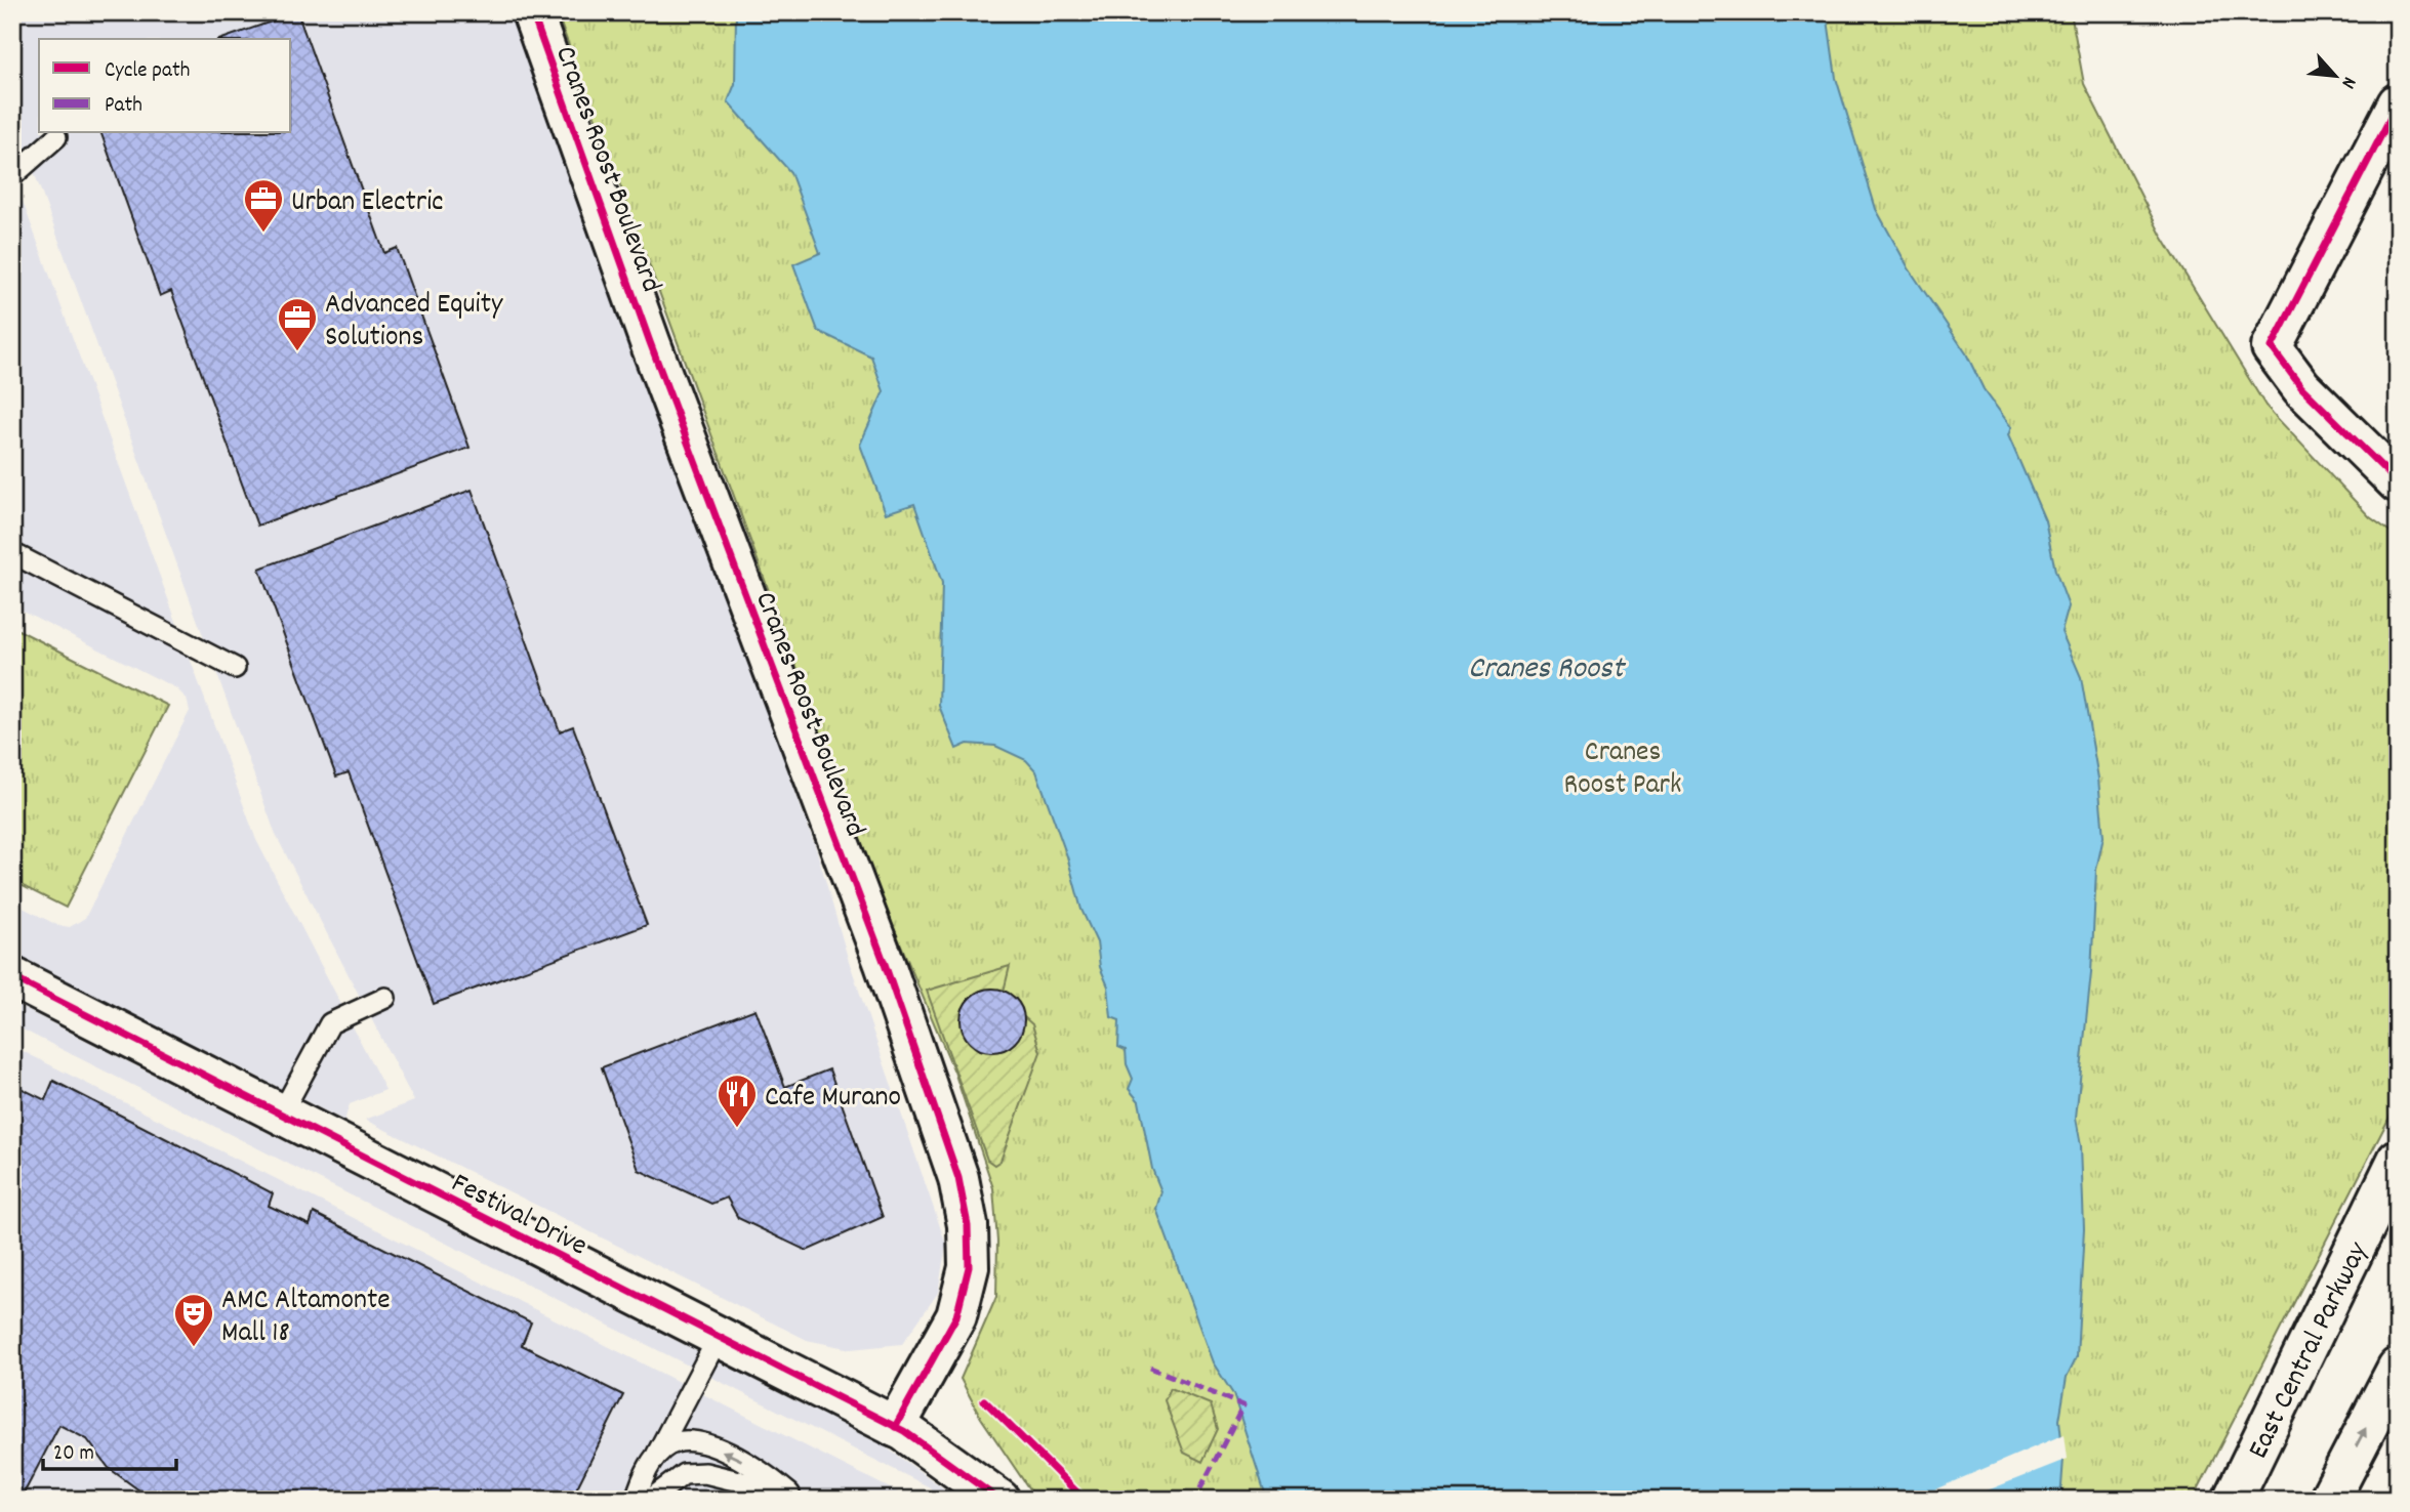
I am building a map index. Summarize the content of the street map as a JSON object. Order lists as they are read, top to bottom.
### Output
{
  "streets": {
    "street": ["Cranes Roost Boulevard", "Festival Drive", "East Central Parkway"]
  },
  "crossings": [
    ["Cranes Roost Boulevard", "Festival Drive"]
  ],
  "water": ["Cranes Roost"],
  "parks": ["Cranes Roost Park"],
  "places": {
    "office": ["Urban Electric", "Advanced Equity Solutions"],
    "restaurant": ["Cafe Murano"],
    "theatre": ["AMC Altamonte Mall 18"]
  },
  "legend": ["Cycle path", "Path"],
  "scale_bar": "20 m",
  "north": "bottom right"
}
